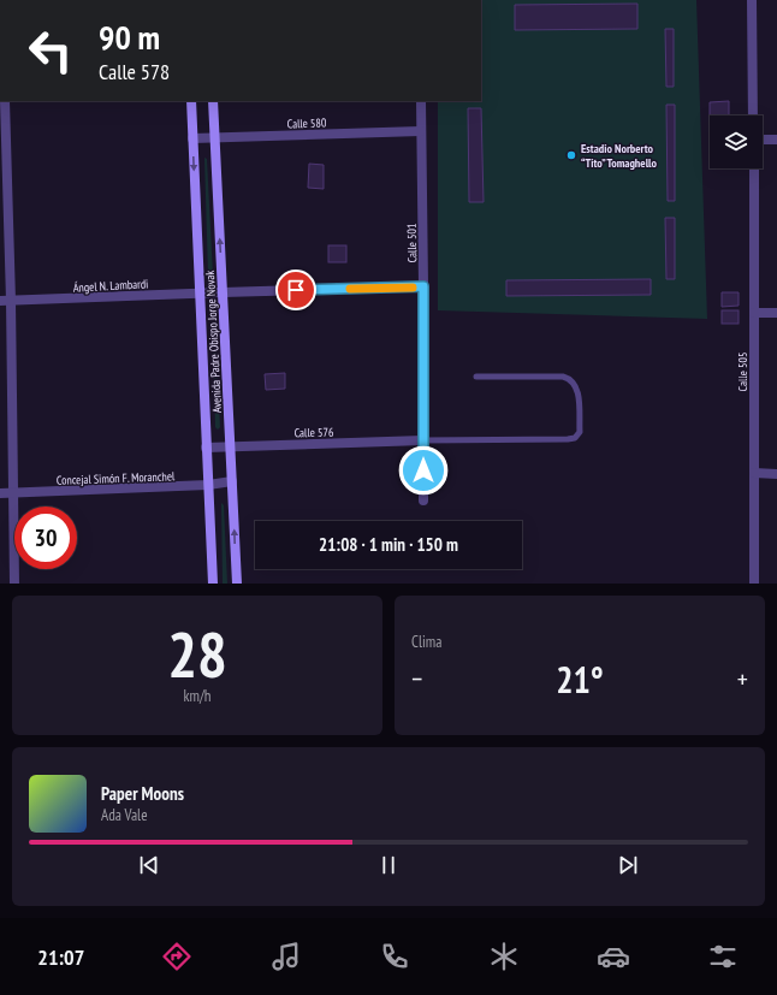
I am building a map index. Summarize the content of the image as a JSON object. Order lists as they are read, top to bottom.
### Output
{
  "streets": {
    "main road": ["Avenida Padre Obispo Jorge Novak"],
    "street": [
      "Calle 580",
      "Calle 501",
      "Ángel N. Lambardi",
      "Calle 505",
      "Calle 576",
      "Concejal Simón F. Moranchel"
    ]
  },
  "crossings": [
    ["Calle 580", "Calle 501"],
    ["Calle 580", "Avenida Padre Obispo Jorge Novak"],
    ["Calle 501", "Ángel N. Lambardi"],
    ["Calle 501", "Calle 576"],
    ["Ángel N. Lambardi", "Avenida Padre Obispo Jorge Novak"],
    ["Avenida Padre Obispo Jorge Novak", "Calle 576"],
    ["Avenida Padre Obispo Jorge Novak", "Concejal Simón F. Moranchel"]
  ],
  "places": ["Estadio Norberto “Tito” Tomaghello"],
  "page": {
    "turn": ["90 m", "Calle 578"],
    "limit": "30",
    "trip": "21:08 · 1 min · 150 m",
    "tile": [
      ["28", "km/h"],
      "Clima"
    ],
    "heat": ["−", "21°", "+"],
    "song": ["Paper Moons", "Ada Vale"],
    "tabs": "21:07"
  }
}
